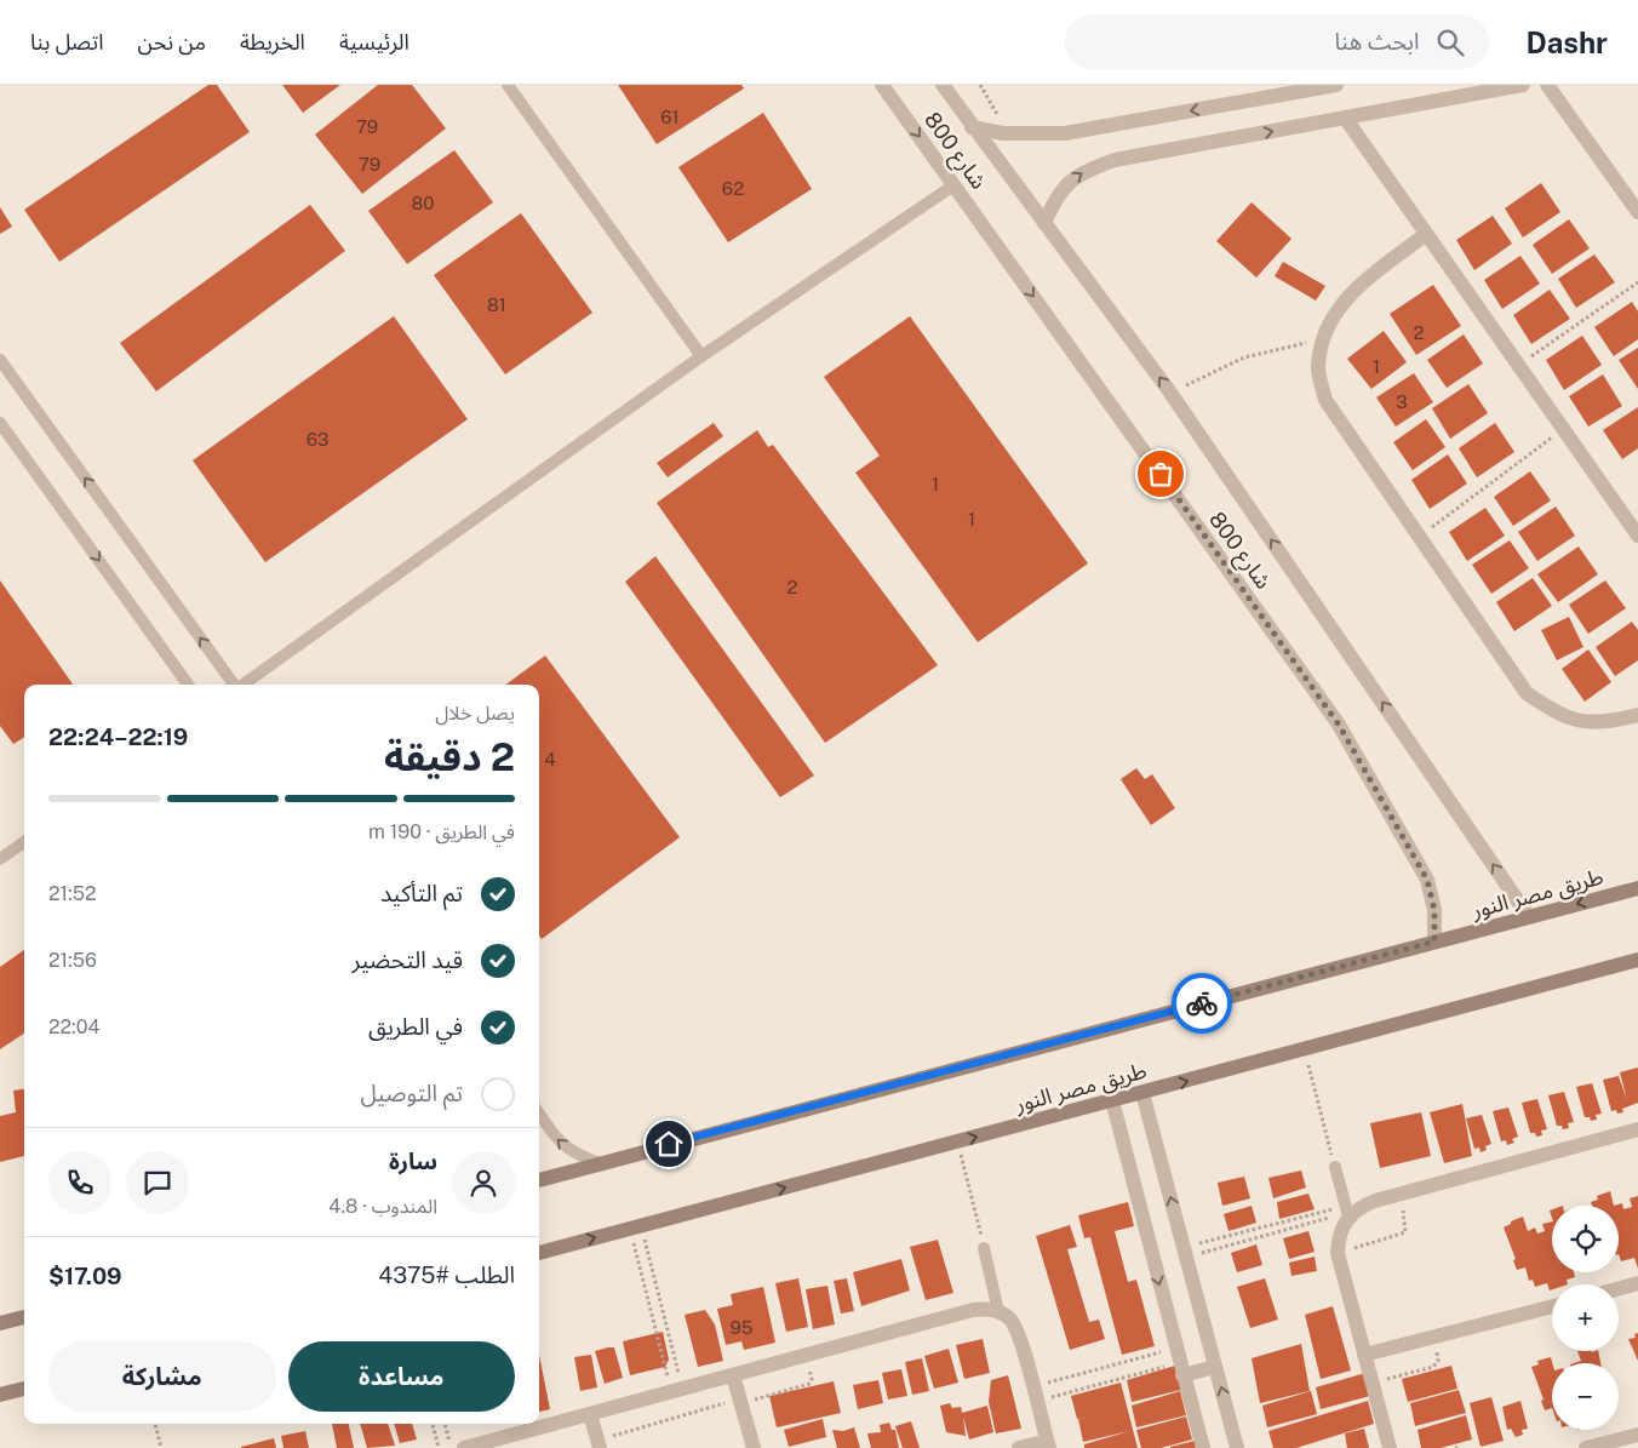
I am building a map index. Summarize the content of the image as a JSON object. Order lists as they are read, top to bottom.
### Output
{
  "streets": {
    "street": ["شارع 800", "طريق مصر النور"]
  },
  "crossings": [
    ["شارع 800", "طريق مصر النور"]
  ],
  "house_numbers": [
    "61",
    "79",
    "79",
    "62",
    "80",
    "81",
    "2",
    "1",
    "3",
    "63",
    "1",
    "1",
    "2",
    "4",
    "95"
  ],
  "page": {
    "header": "Dashr",
    "search": "ابحث هنا",
    "nav": [
      "الرئيسية",
      "الخريطة",
      "من نحن",
      "اتصل بنا"
    ],
    "heading": ["2 دقيقة", "يصل خلال", "22:19–22:24"],
    "panel": [
      "سارة",
      "المندوب · 4.8",
      "الطلب #4375",
      "$17.09"
    ],
    "bar": "في الطريق · 190 m",
    "list": [
      ["تم التأكيد", "21:52"],
      ["قيد التحضير", "21:56"],
      ["في الطريق", "22:04"],
      "تم التوصيل"
    ],
    "map_buttons": ["+", "−"],
    "buttons": ["مساعدة", "مشاركة"]
  }
}
